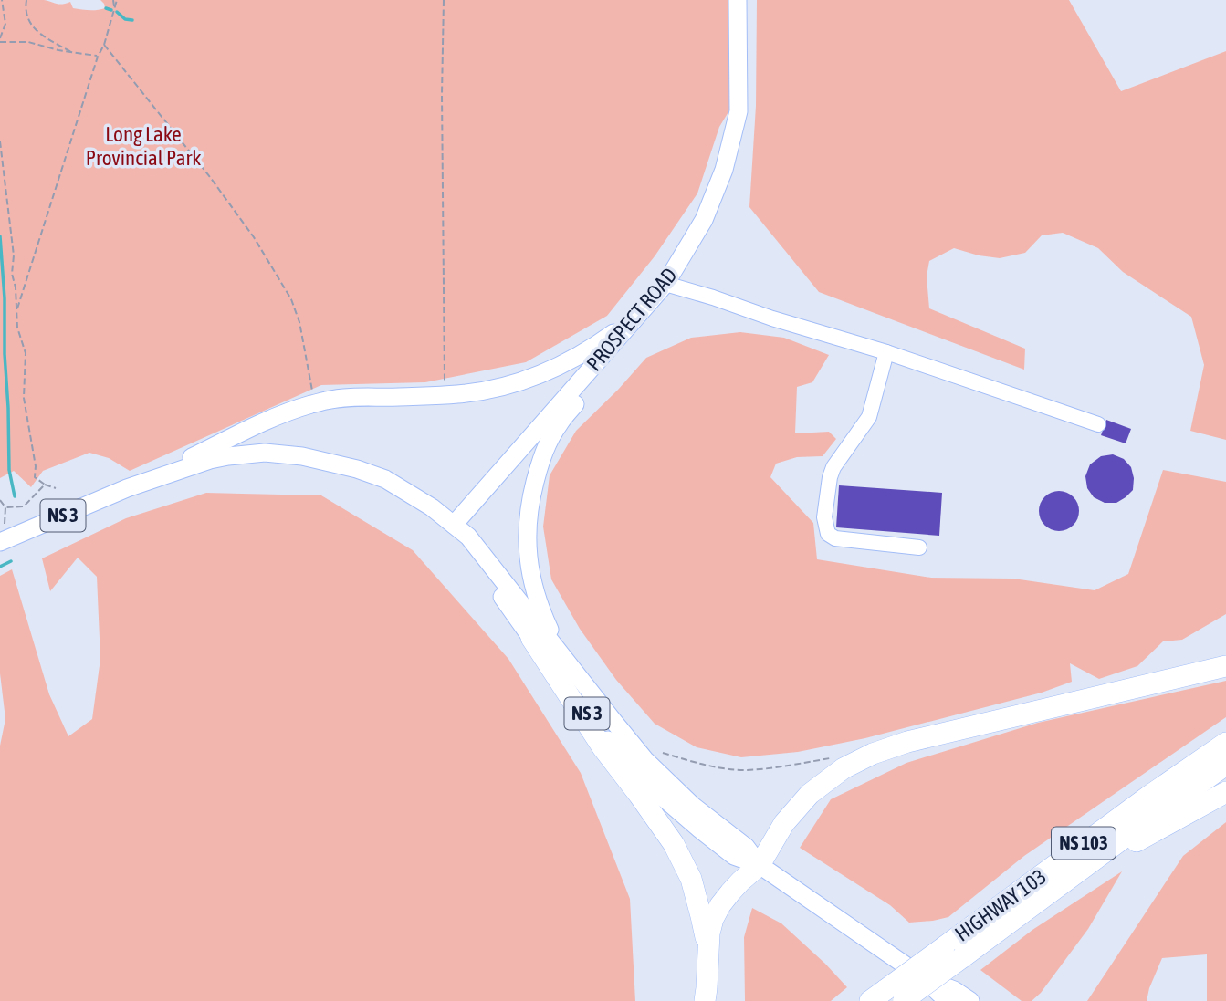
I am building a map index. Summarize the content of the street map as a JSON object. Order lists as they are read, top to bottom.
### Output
{
  "streets": {
    "highway": ["NS 103", "HIGHWAY 103"],
    "main road": ["PROSPECT ROAD", "NS 3"]
  },
  "crossings": [
    ["PROSPECT ROAD", "NS 3"]
  ],
  "parks": ["Long Lake Provincial Park"]
}
